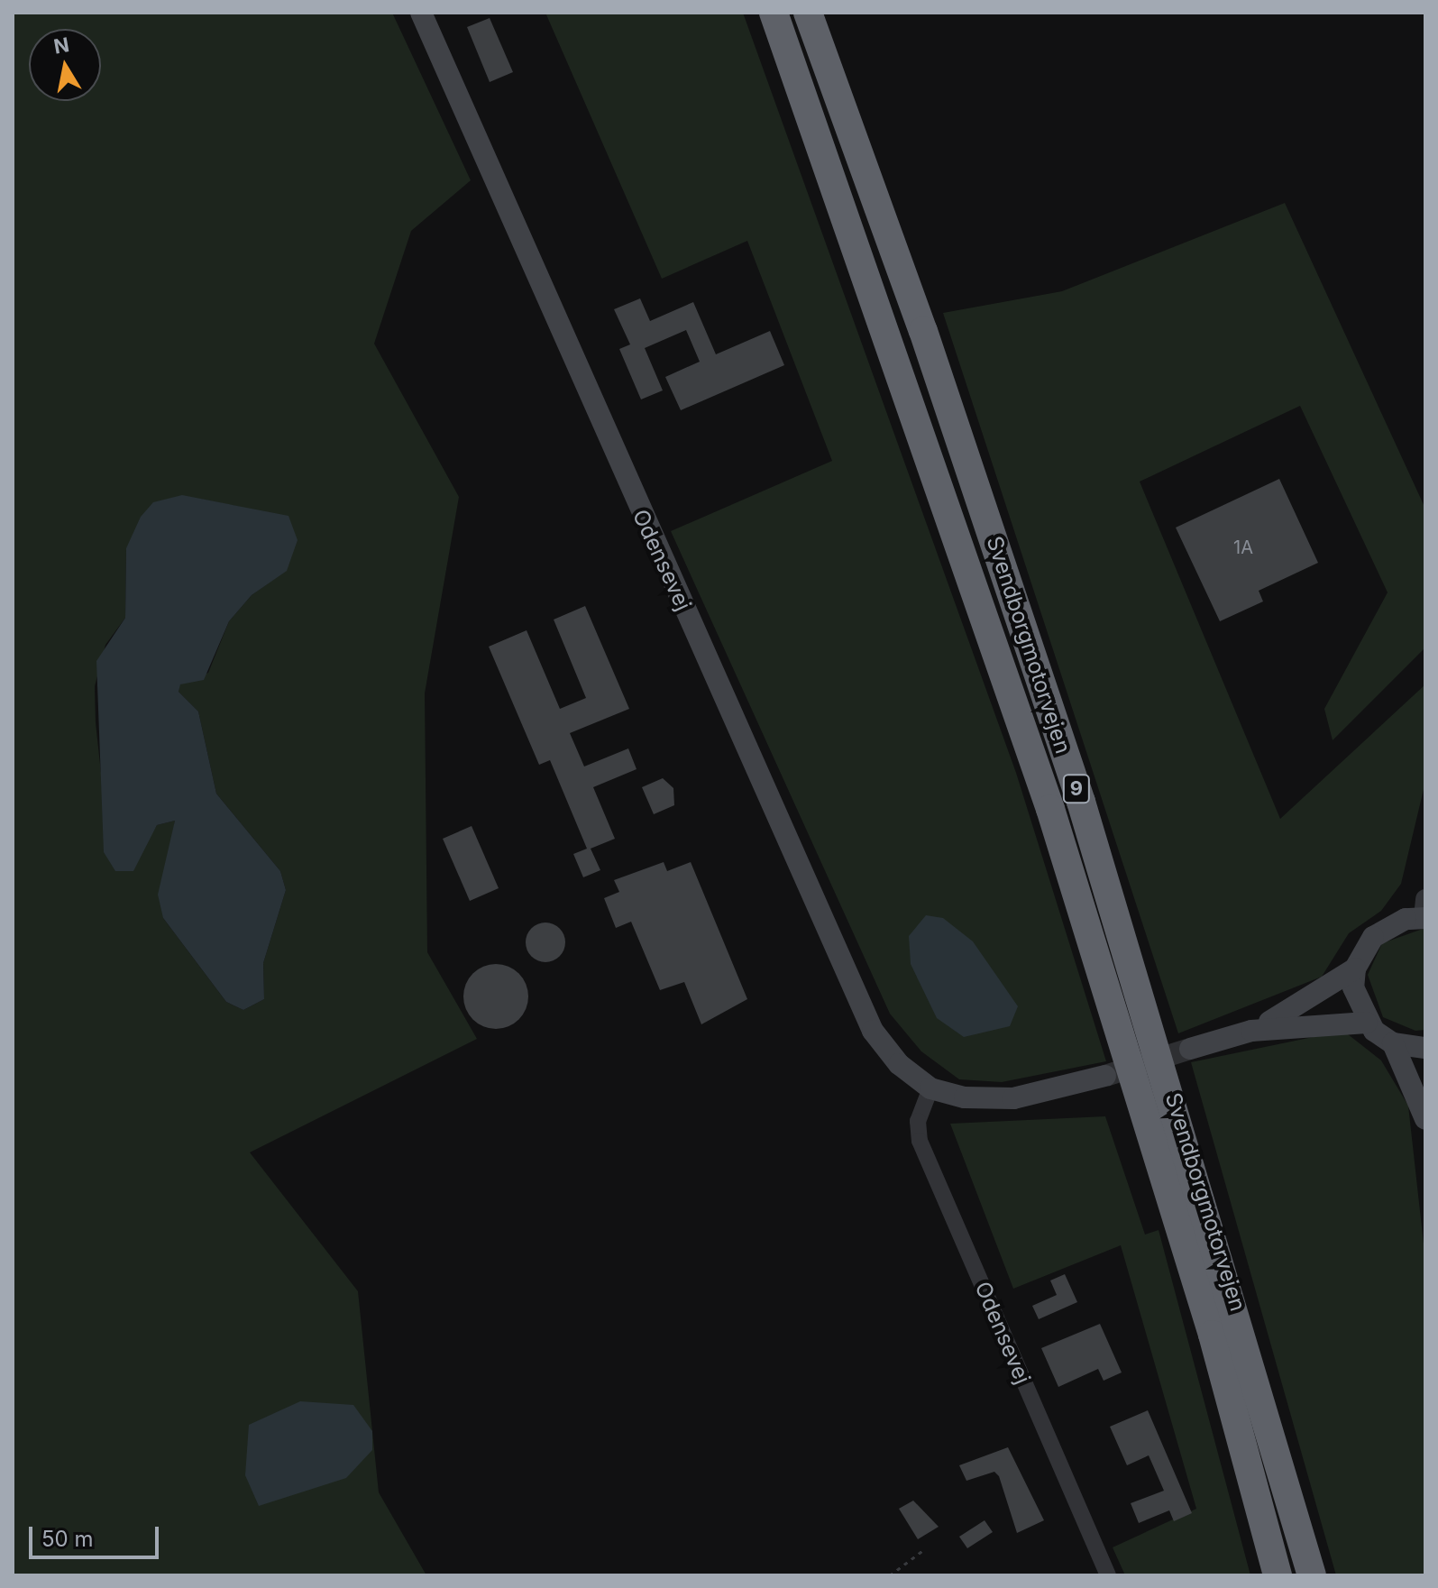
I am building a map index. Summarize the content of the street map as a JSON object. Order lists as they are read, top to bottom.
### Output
{
  "streets": {
    "highway": ["Svendborgmotorvejen", "9"],
    "main road": ["Odensevej"]
  },
  "house_numbers": ["1A"],
  "scale_bar": "50 m",
  "north": "top"
}
